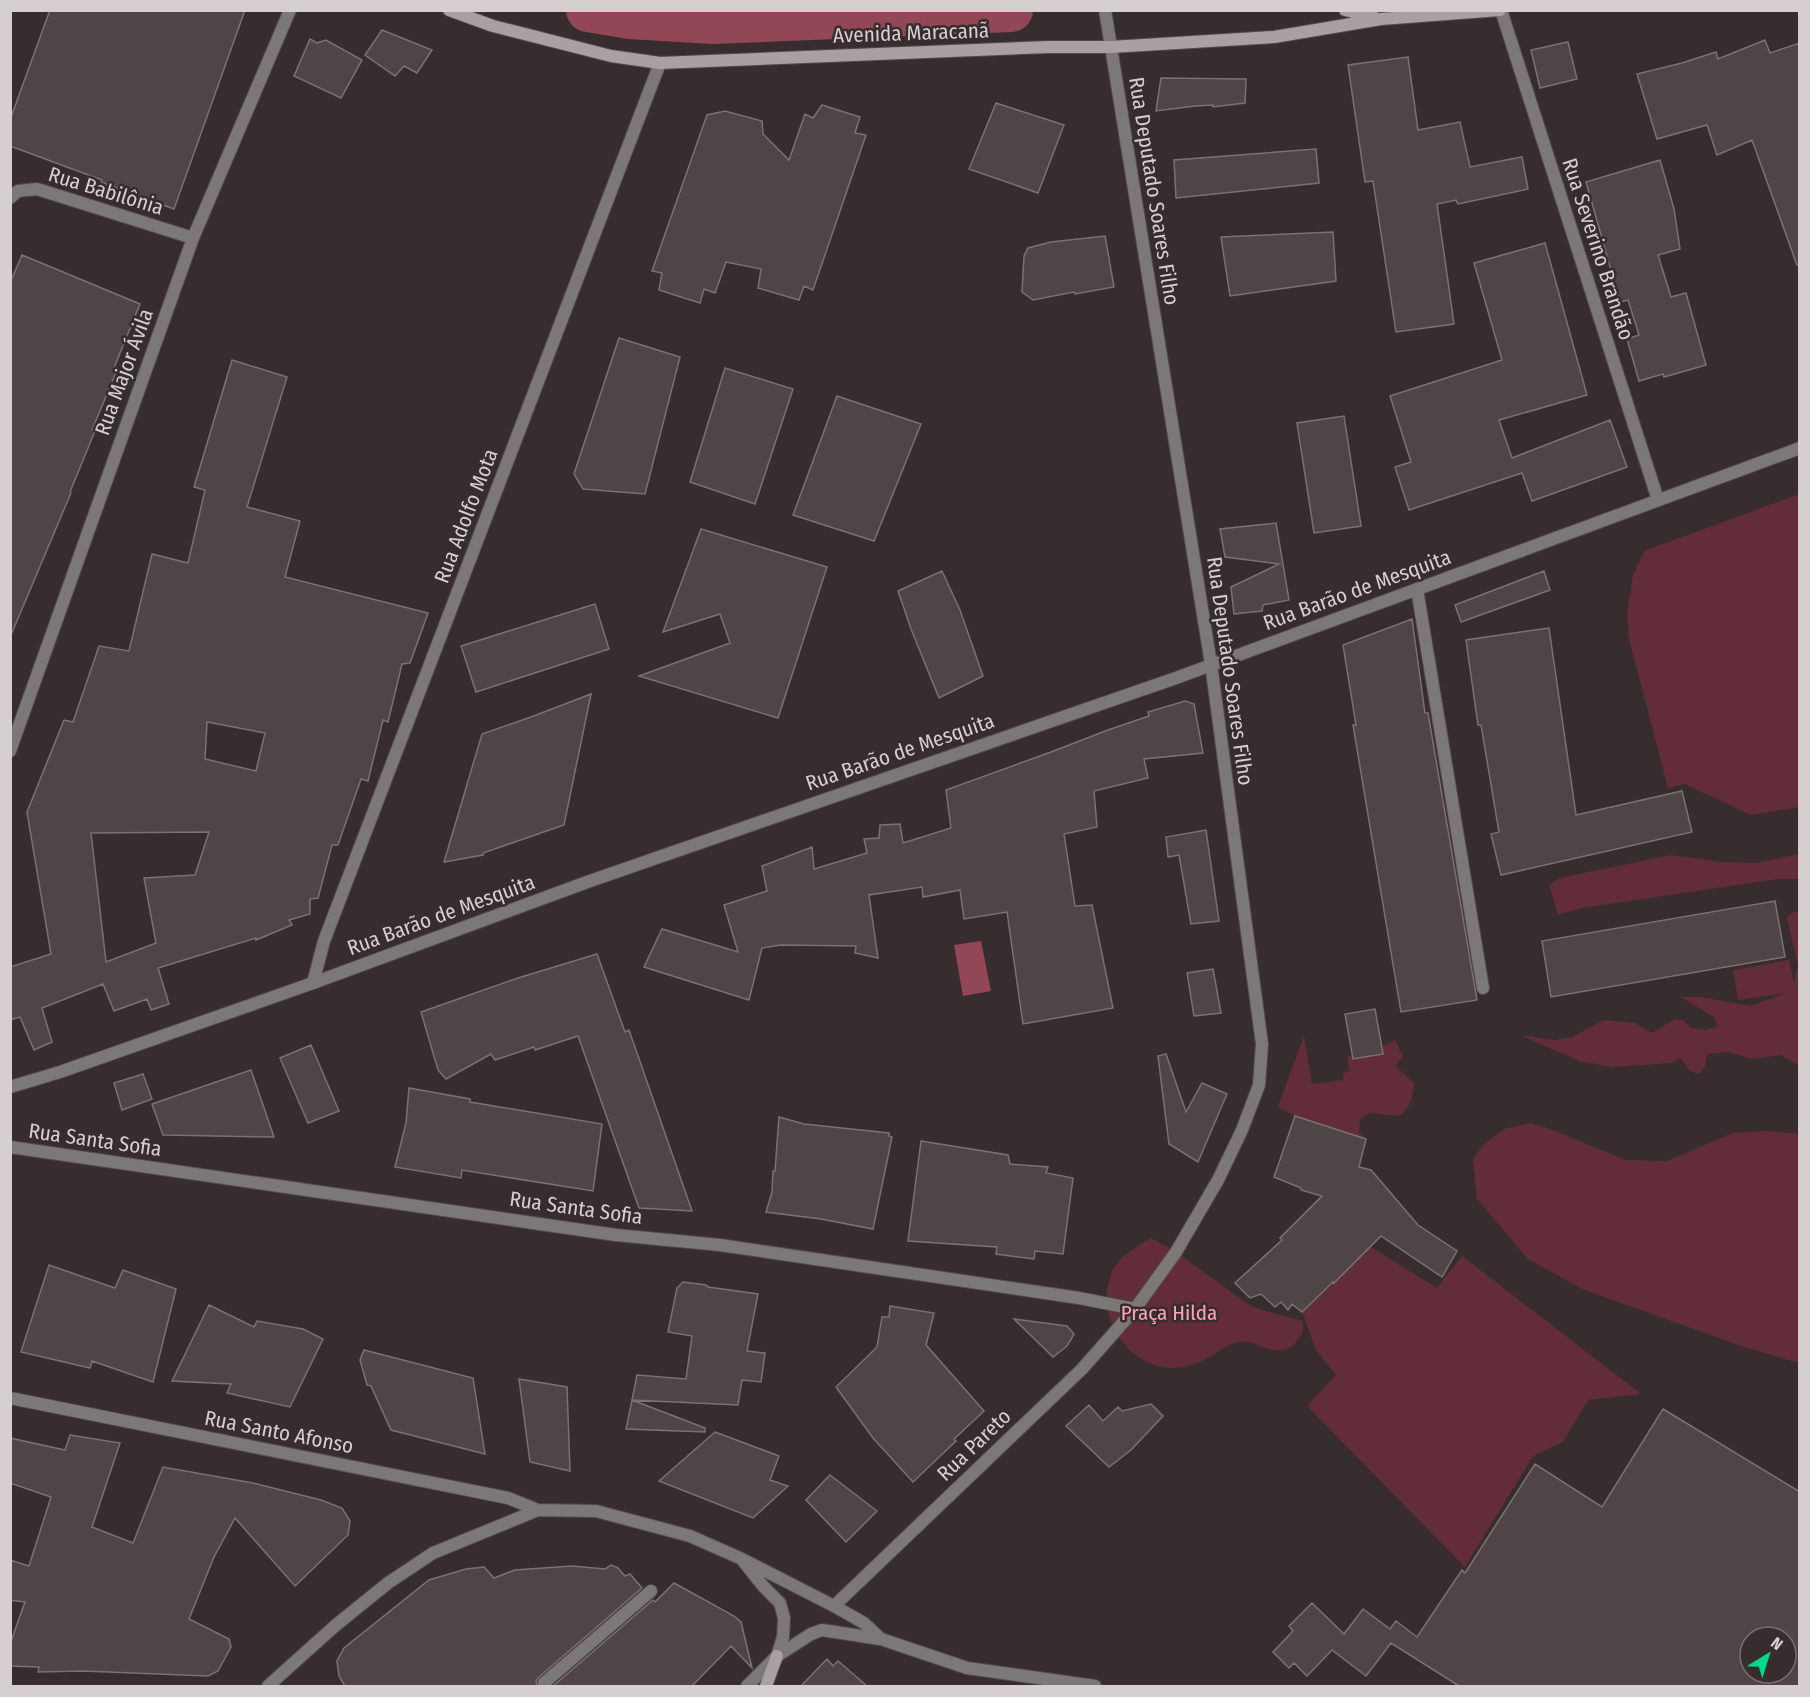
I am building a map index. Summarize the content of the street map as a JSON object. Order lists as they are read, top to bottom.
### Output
{
  "streets": {
    "main road": ["Avenida Maracanã"],
    "street": [
      "Rua Babilônia",
      "Rua Deputado Soares Filho",
      "Rua Severino Brandão",
      "Rua Major Ávila",
      "Rua Adolfo Mota",
      "Rua Barão de Mesquita",
      "Rua Santa Sofia",
      "Rua Santo Afonso",
      "Rua Pareto"
    ]
  },
  "crossings": [
    ["Avenida Maracanã", "Rua Deputado Soares Filho"],
    ["Avenida Maracanã", "Rua Severino Brandão"],
    ["Avenida Maracanã", "Rua Adolfo Mota"],
    ["Rua Babilônia", "Rua Major Ávila"],
    ["Rua Deputado Soares Filho", "Rua Barão de Mesquita"],
    ["Rua Deputado Soares Filho", "Rua Santa Sofia"],
    ["Rua Deputado Soares Filho", "Rua Pareto"],
    ["Rua Severino Brandão", "Rua Barão de Mesquita"],
    ["Rua Adolfo Mota", "Rua Barão de Mesquita"],
    ["Rua Santa Sofia", "Rua Pareto"]
  ],
  "parks": ["Praça Hilda"],
  "north": "top right"
}
